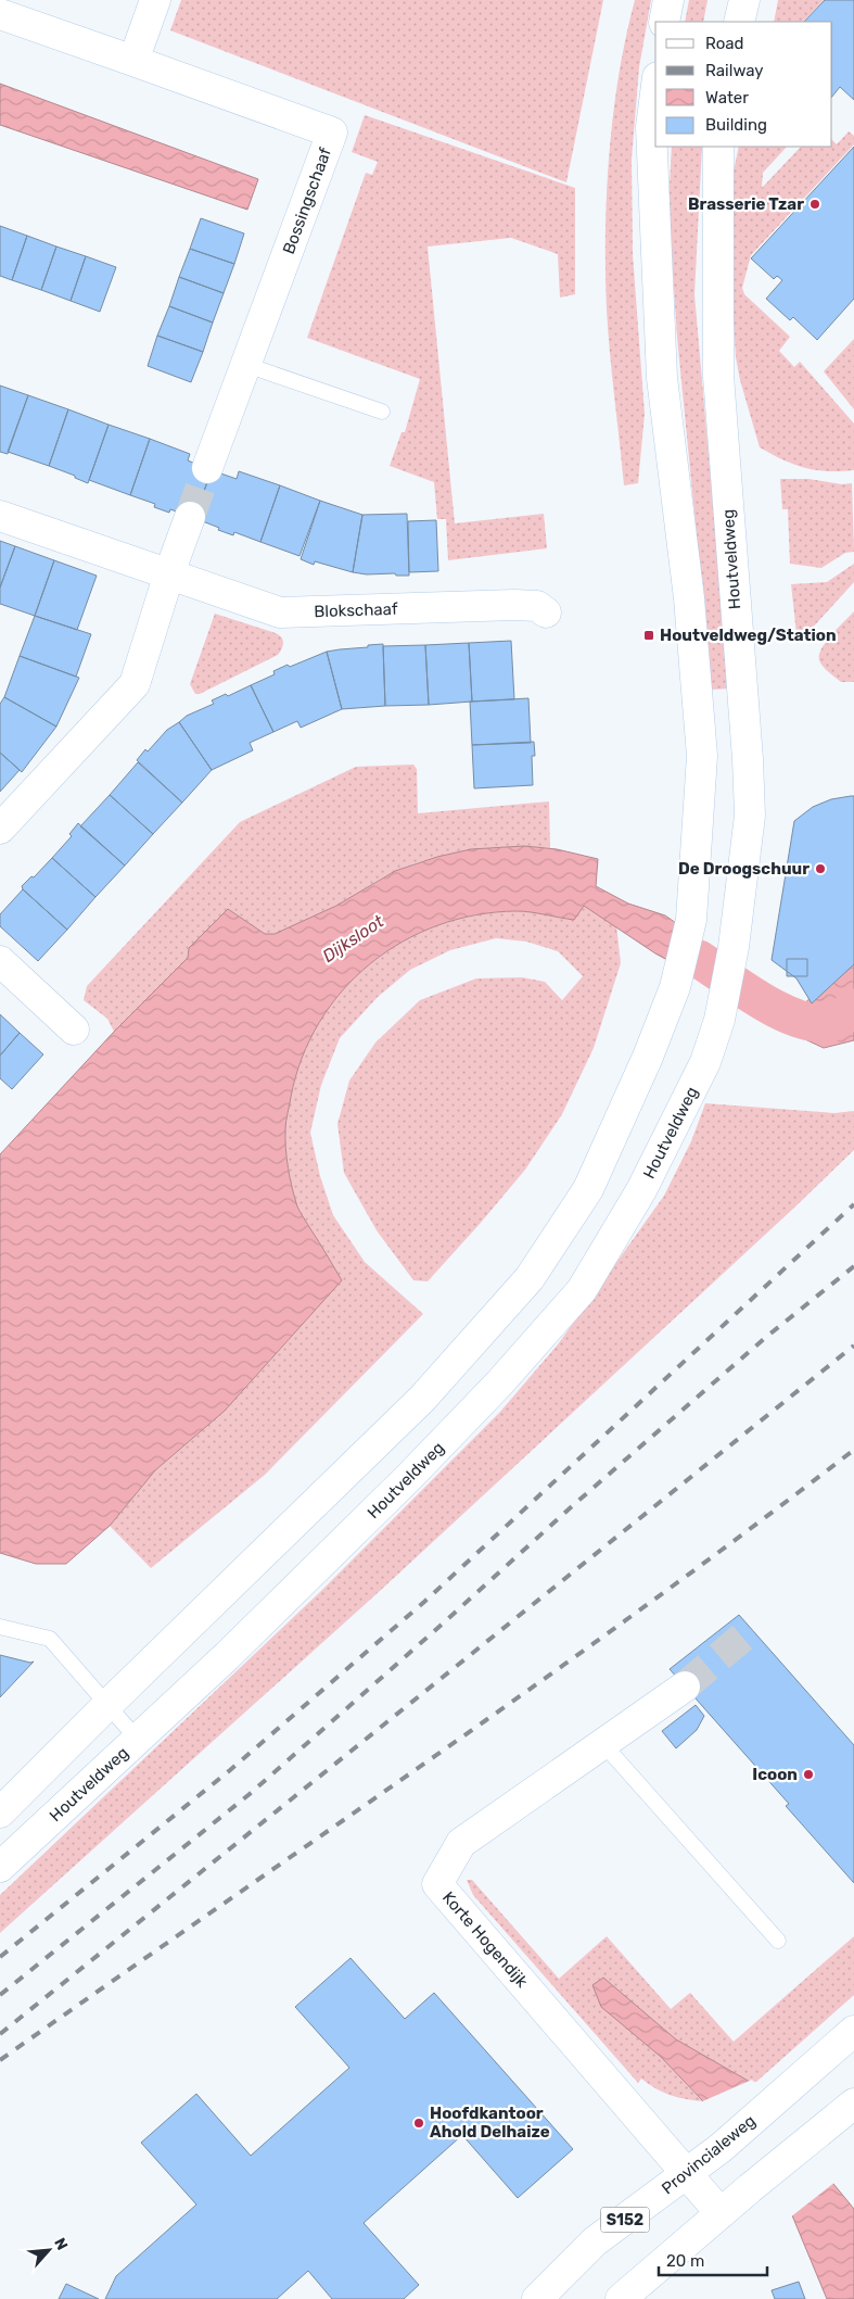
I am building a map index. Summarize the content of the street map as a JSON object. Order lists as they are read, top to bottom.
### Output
{
  "streets": {
    "street": [
      "Bossingschaaf",
      "Houtveldweg",
      "Blokschaaf",
      "Korte Hogendijk",
      "Provincialeweg",
      "S152"
    ]
  },
  "crossings": [
    ["Korte Hogendijk", "Provincialeweg"]
  ],
  "water": ["Dijksloot"],
  "places": {
    "other": [
      "Brasserie Tzar",
      "De Droogschuur",
      "Icoon",
      "Hoofdkantoor Ahold Delhaize"
    ],
    "transit": ["Houtveldweg/Station"]
  },
  "legend": [
    "Road",
    "Railway",
    "Water",
    "Building"
  ],
  "scale_bar": "20 m",
  "north": "top right"
}
